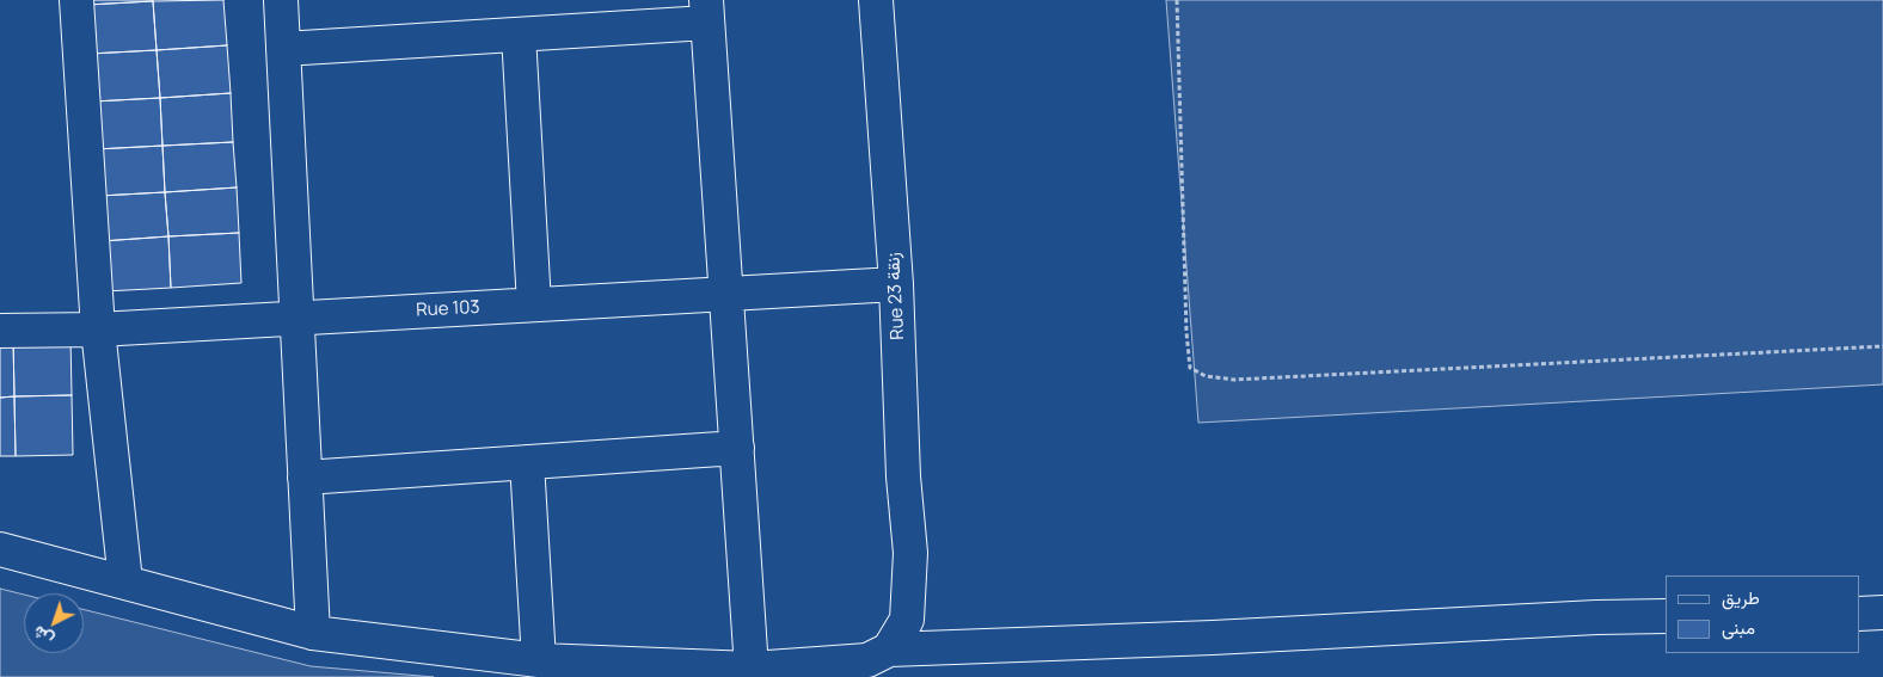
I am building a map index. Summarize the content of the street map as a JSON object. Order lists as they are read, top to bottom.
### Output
{
  "streets": {
    "street": ["Rue 23 زنقة", "Rue 103"]
  },
  "crossings": [
    ["Rue 23 زنقة", "Rue 103"]
  ],
  "legend": ["طريق", "مبنى"],
  "north": "bottom left"
}
